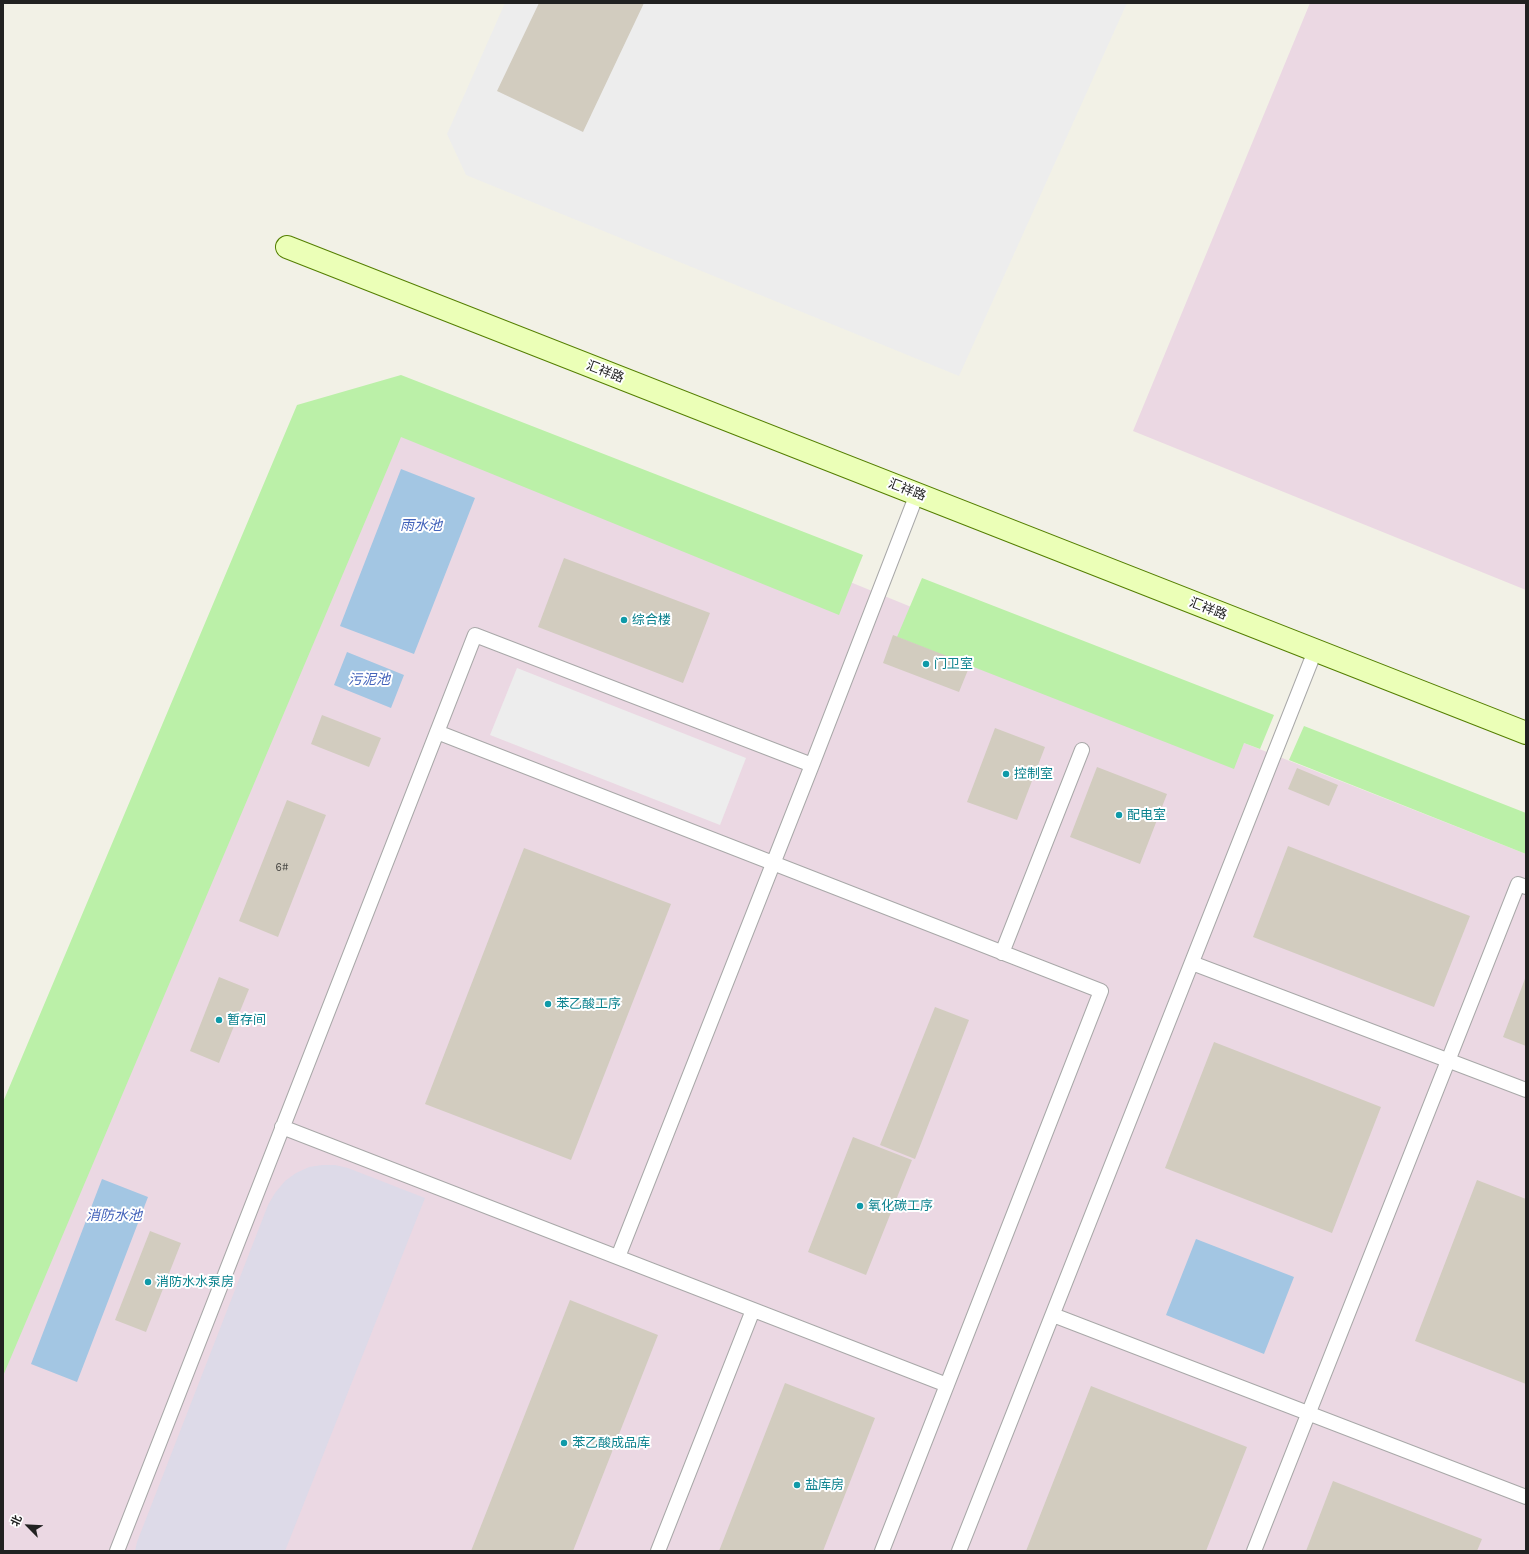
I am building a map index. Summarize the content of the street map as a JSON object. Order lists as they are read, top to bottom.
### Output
{
  "streets": {
    "main road": ["汇祥路"]
  },
  "water": ["雨水池", "污泥池", "消防水池"],
  "places": [
    "综合楼",
    "门卫室",
    "控制室",
    "配电室",
    "苯乙酸工序",
    "暂存间",
    "氧化碳工序",
    "消防水水泵房",
    "苯乙酸成品库",
    "盐库房"
  ],
  "house_numbers": ["6#"],
  "north": "top left"
}
